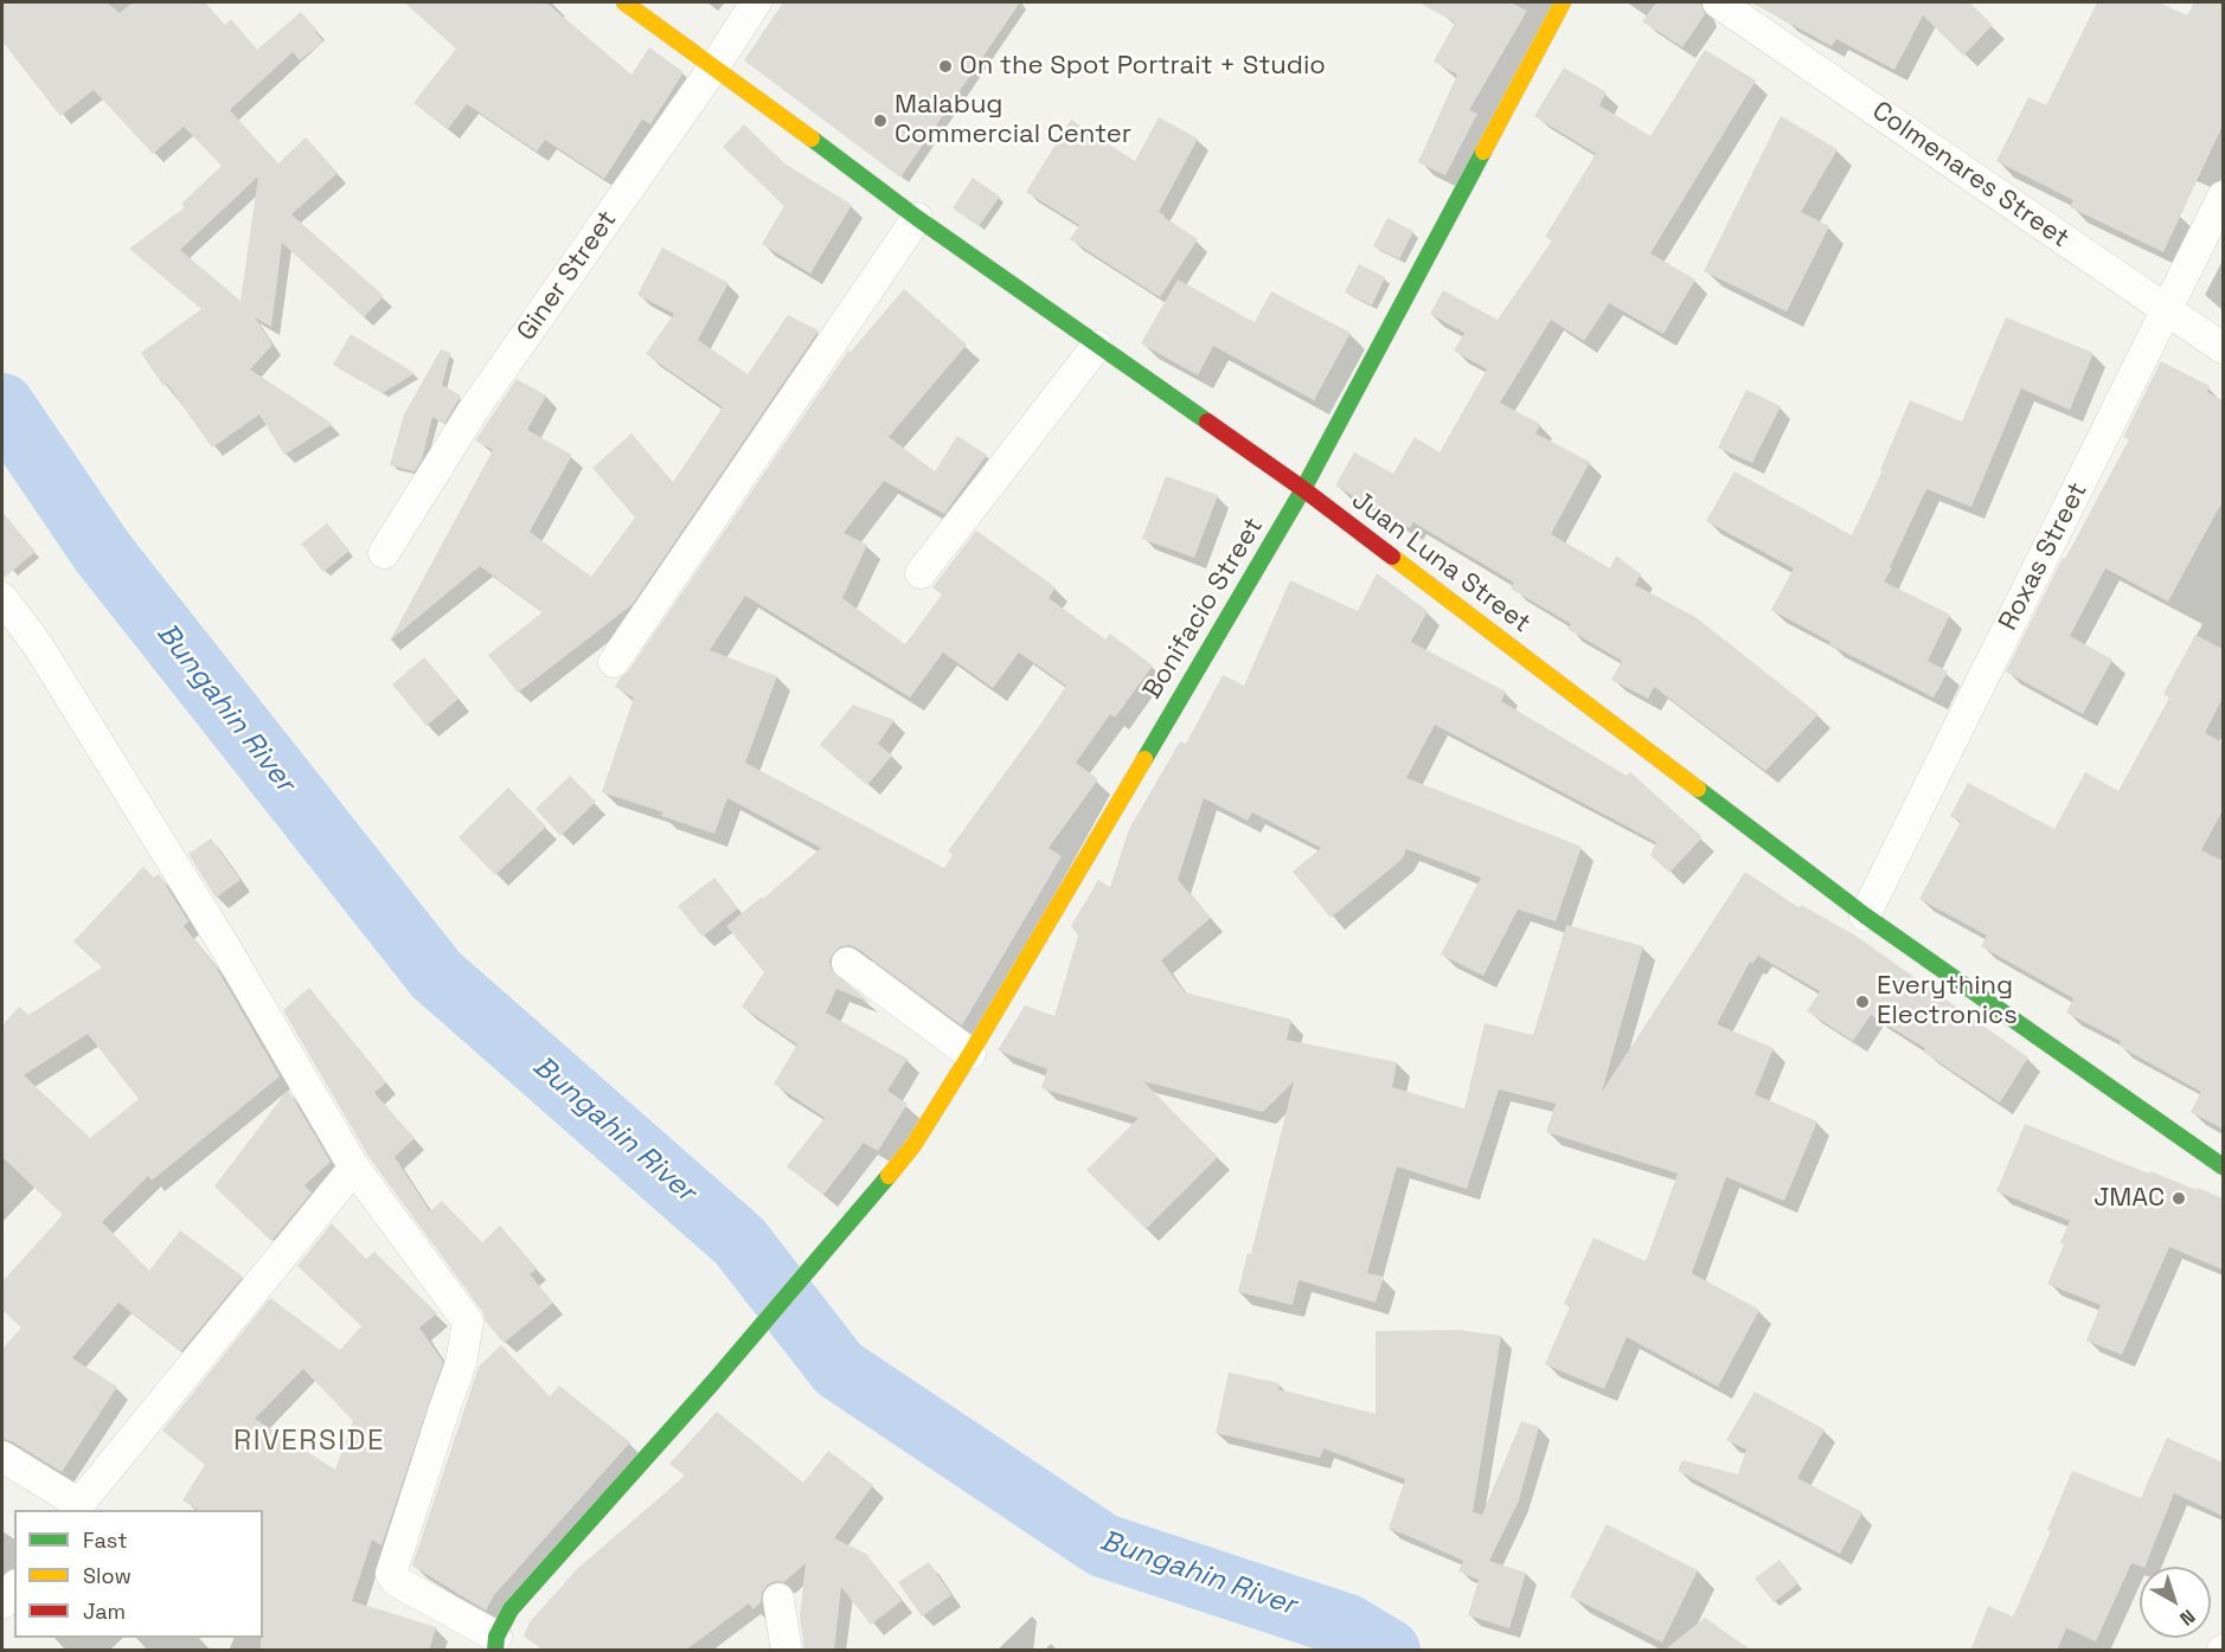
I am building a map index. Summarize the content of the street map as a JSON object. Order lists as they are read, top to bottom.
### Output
{
  "streets": {
    "street": [
      "Colmenares Street",
      "Giner Street",
      "Roxas Street",
      "Juan Luna Street",
      "Bonifacio Street"
    ]
  },
  "crossings": [
    ["Colmenares Street", "Roxas Street"],
    ["Giner Street", "Juan Luna Street"],
    ["Roxas Street", "Juan Luna Street"],
    ["Juan Luna Street", "Bonifacio Street"]
  ],
  "districts": ["RIVERSIDE"],
  "water": ["Bungahin River"],
  "places": [
    "On the Spot Portrait + Studio",
    "Malabug Commercial Center",
    "Everything Electronics",
    "JMAC"
  ],
  "legend": ["Fast", "Slow", "Jam"],
  "north": "bottom right"
}
